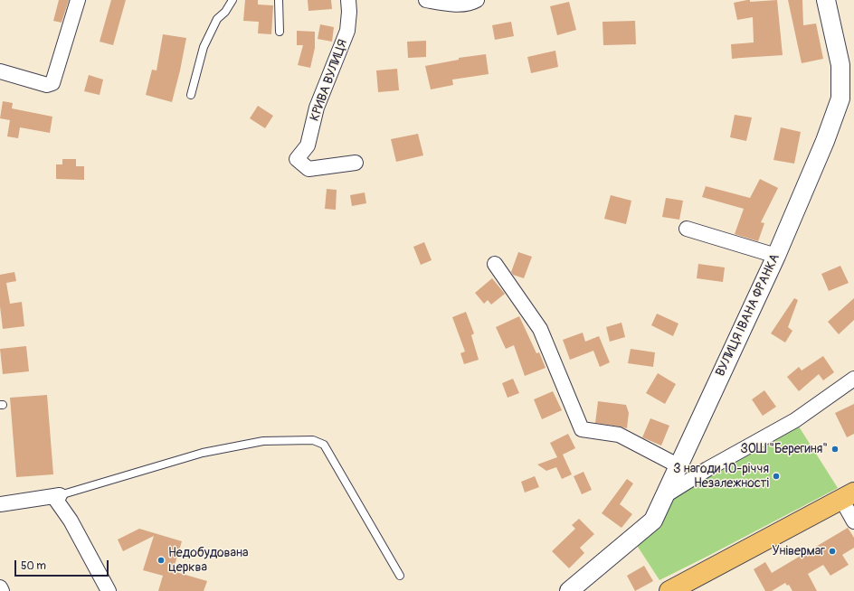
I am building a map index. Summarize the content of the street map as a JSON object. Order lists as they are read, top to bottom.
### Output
{
  "streets": {
    "street": ["КРИВА ВУЛИЦЯ", "ВУЛИЦЯ ІВАНА ФРАНКА"]
  },
  "places": [
    "ЗОШ \"Берегиня\"",
    "З нагоди 10-річчя Незалежності",
    "Універмаг",
    "Недобудована церква"
  ],
  "scale_bar": "50 m"
}
